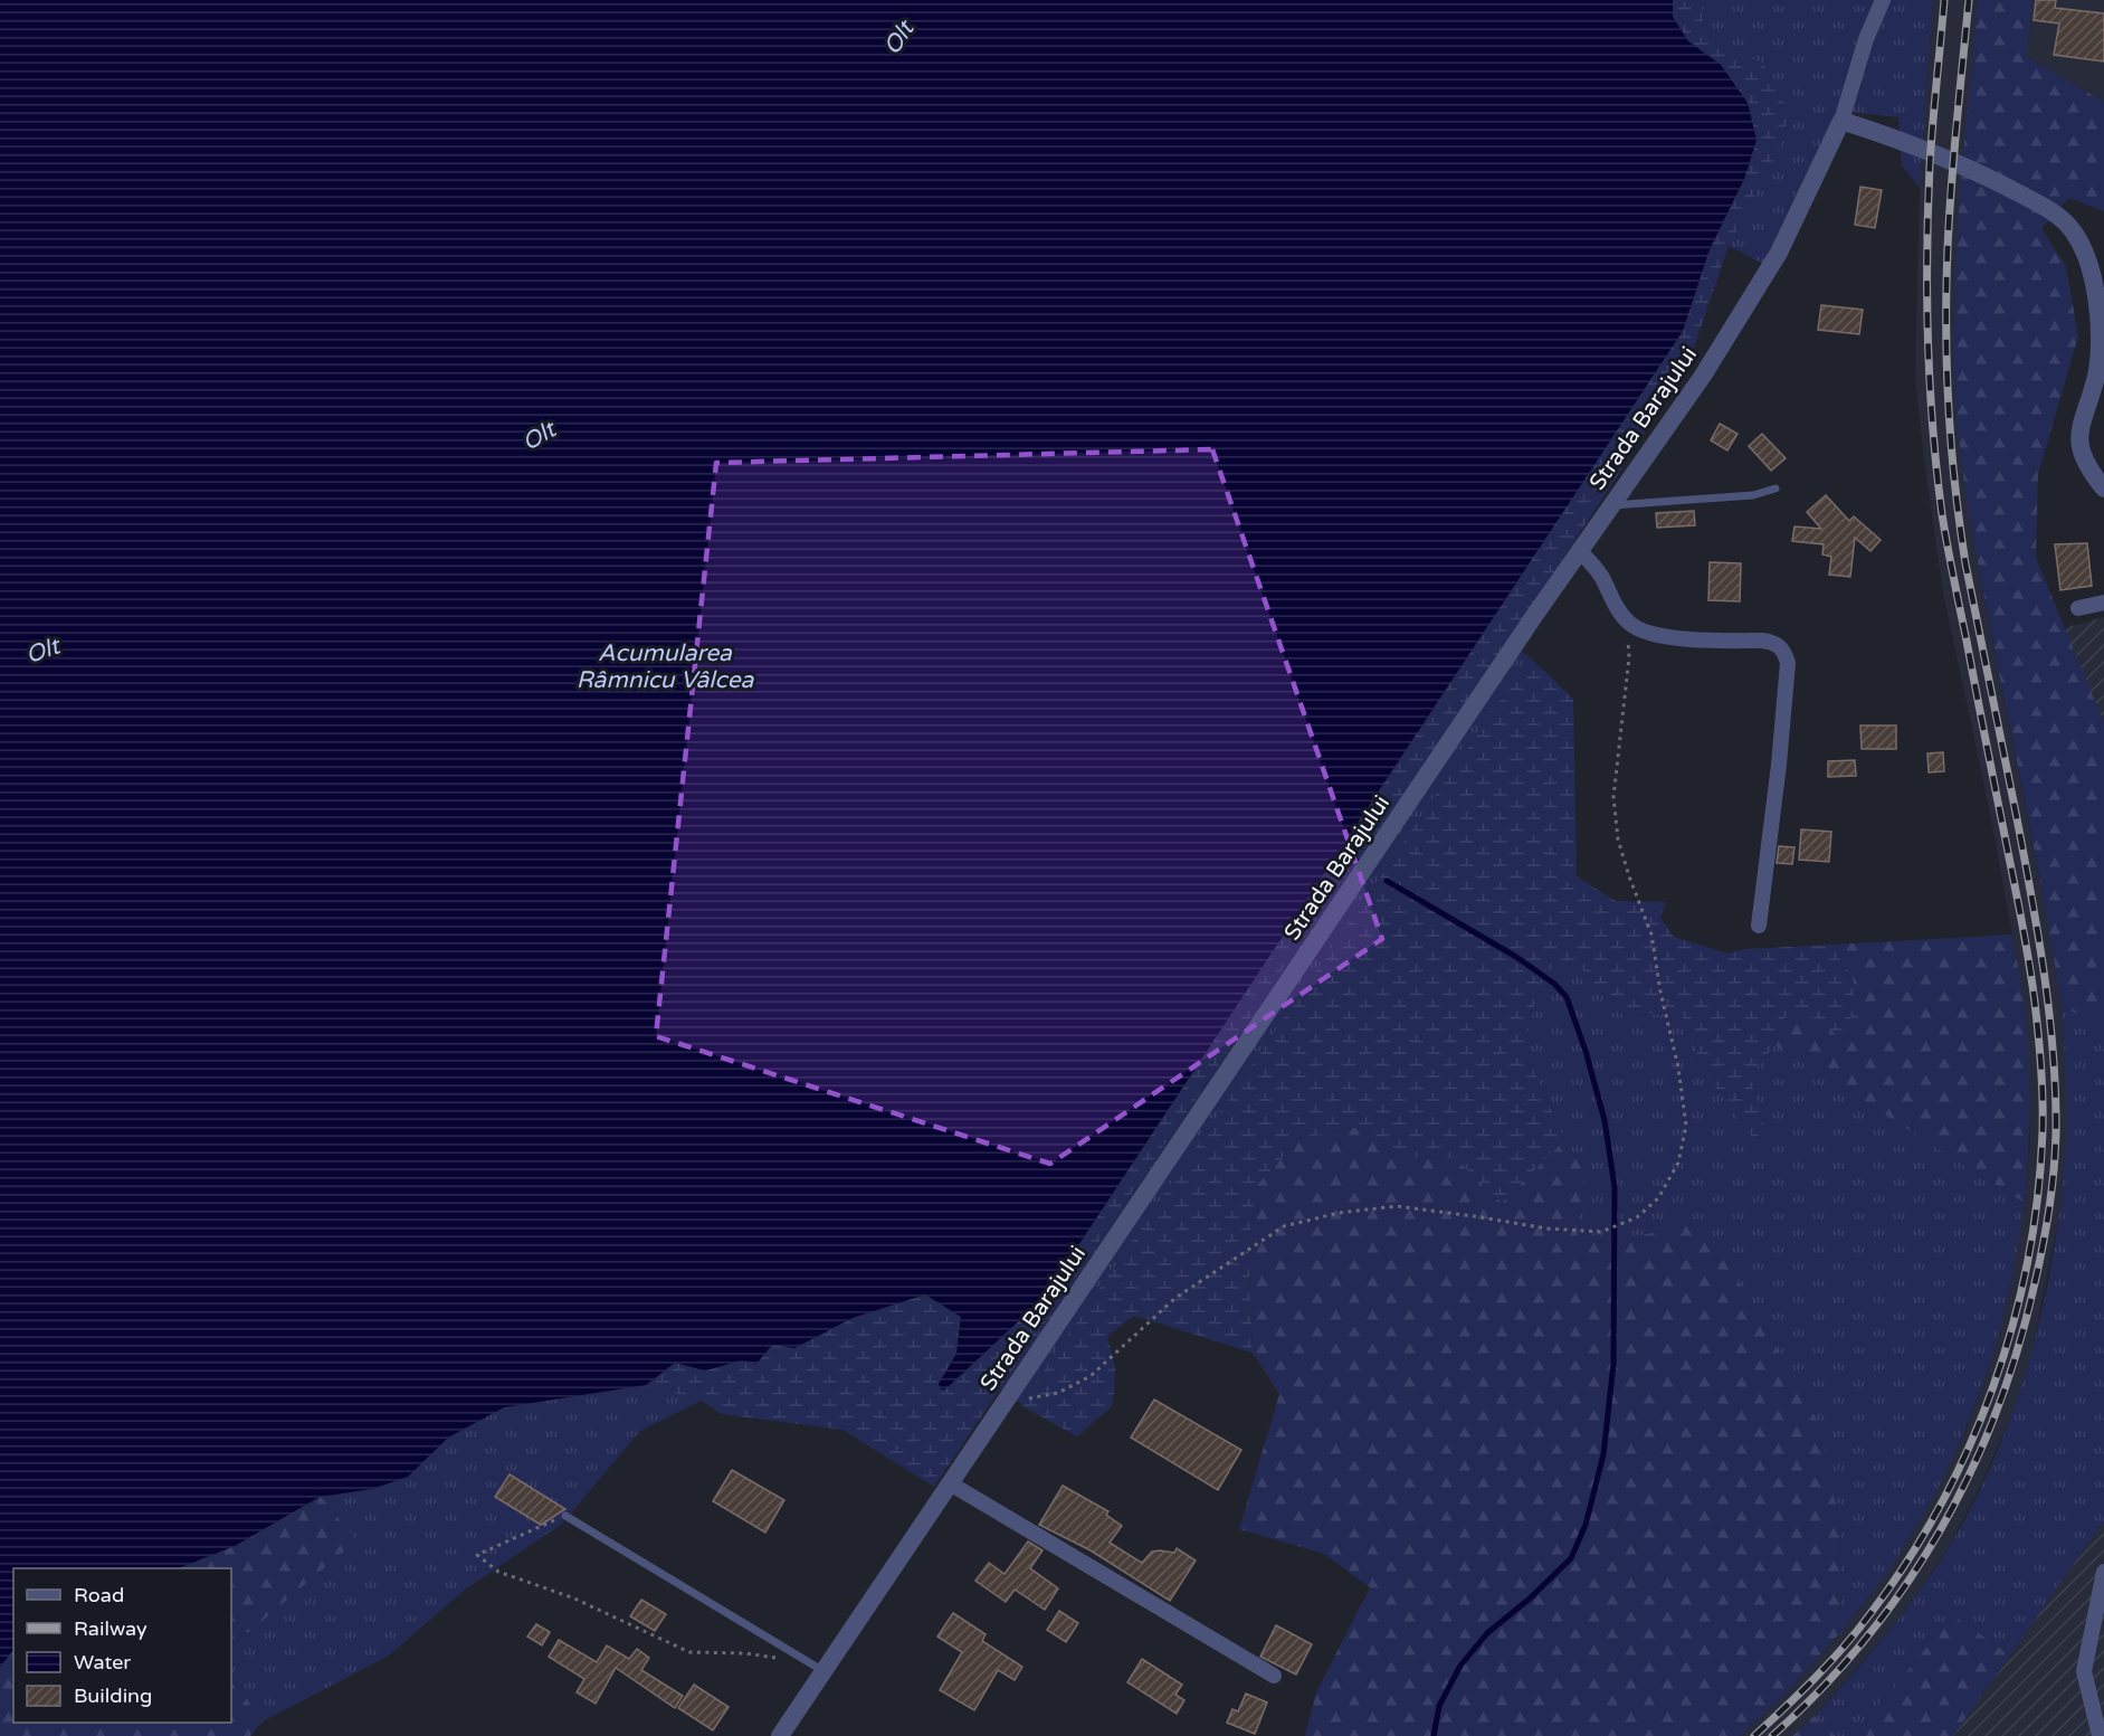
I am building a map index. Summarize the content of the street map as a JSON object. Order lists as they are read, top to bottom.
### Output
{
  "streets": {
    "street": ["Strada Barajului"]
  },
  "water": ["Olt", "Acumularea Râmnicu Vâlcea"],
  "legend": [
    "Road",
    "Railway",
    "Water",
    "Building"
  ]
}
